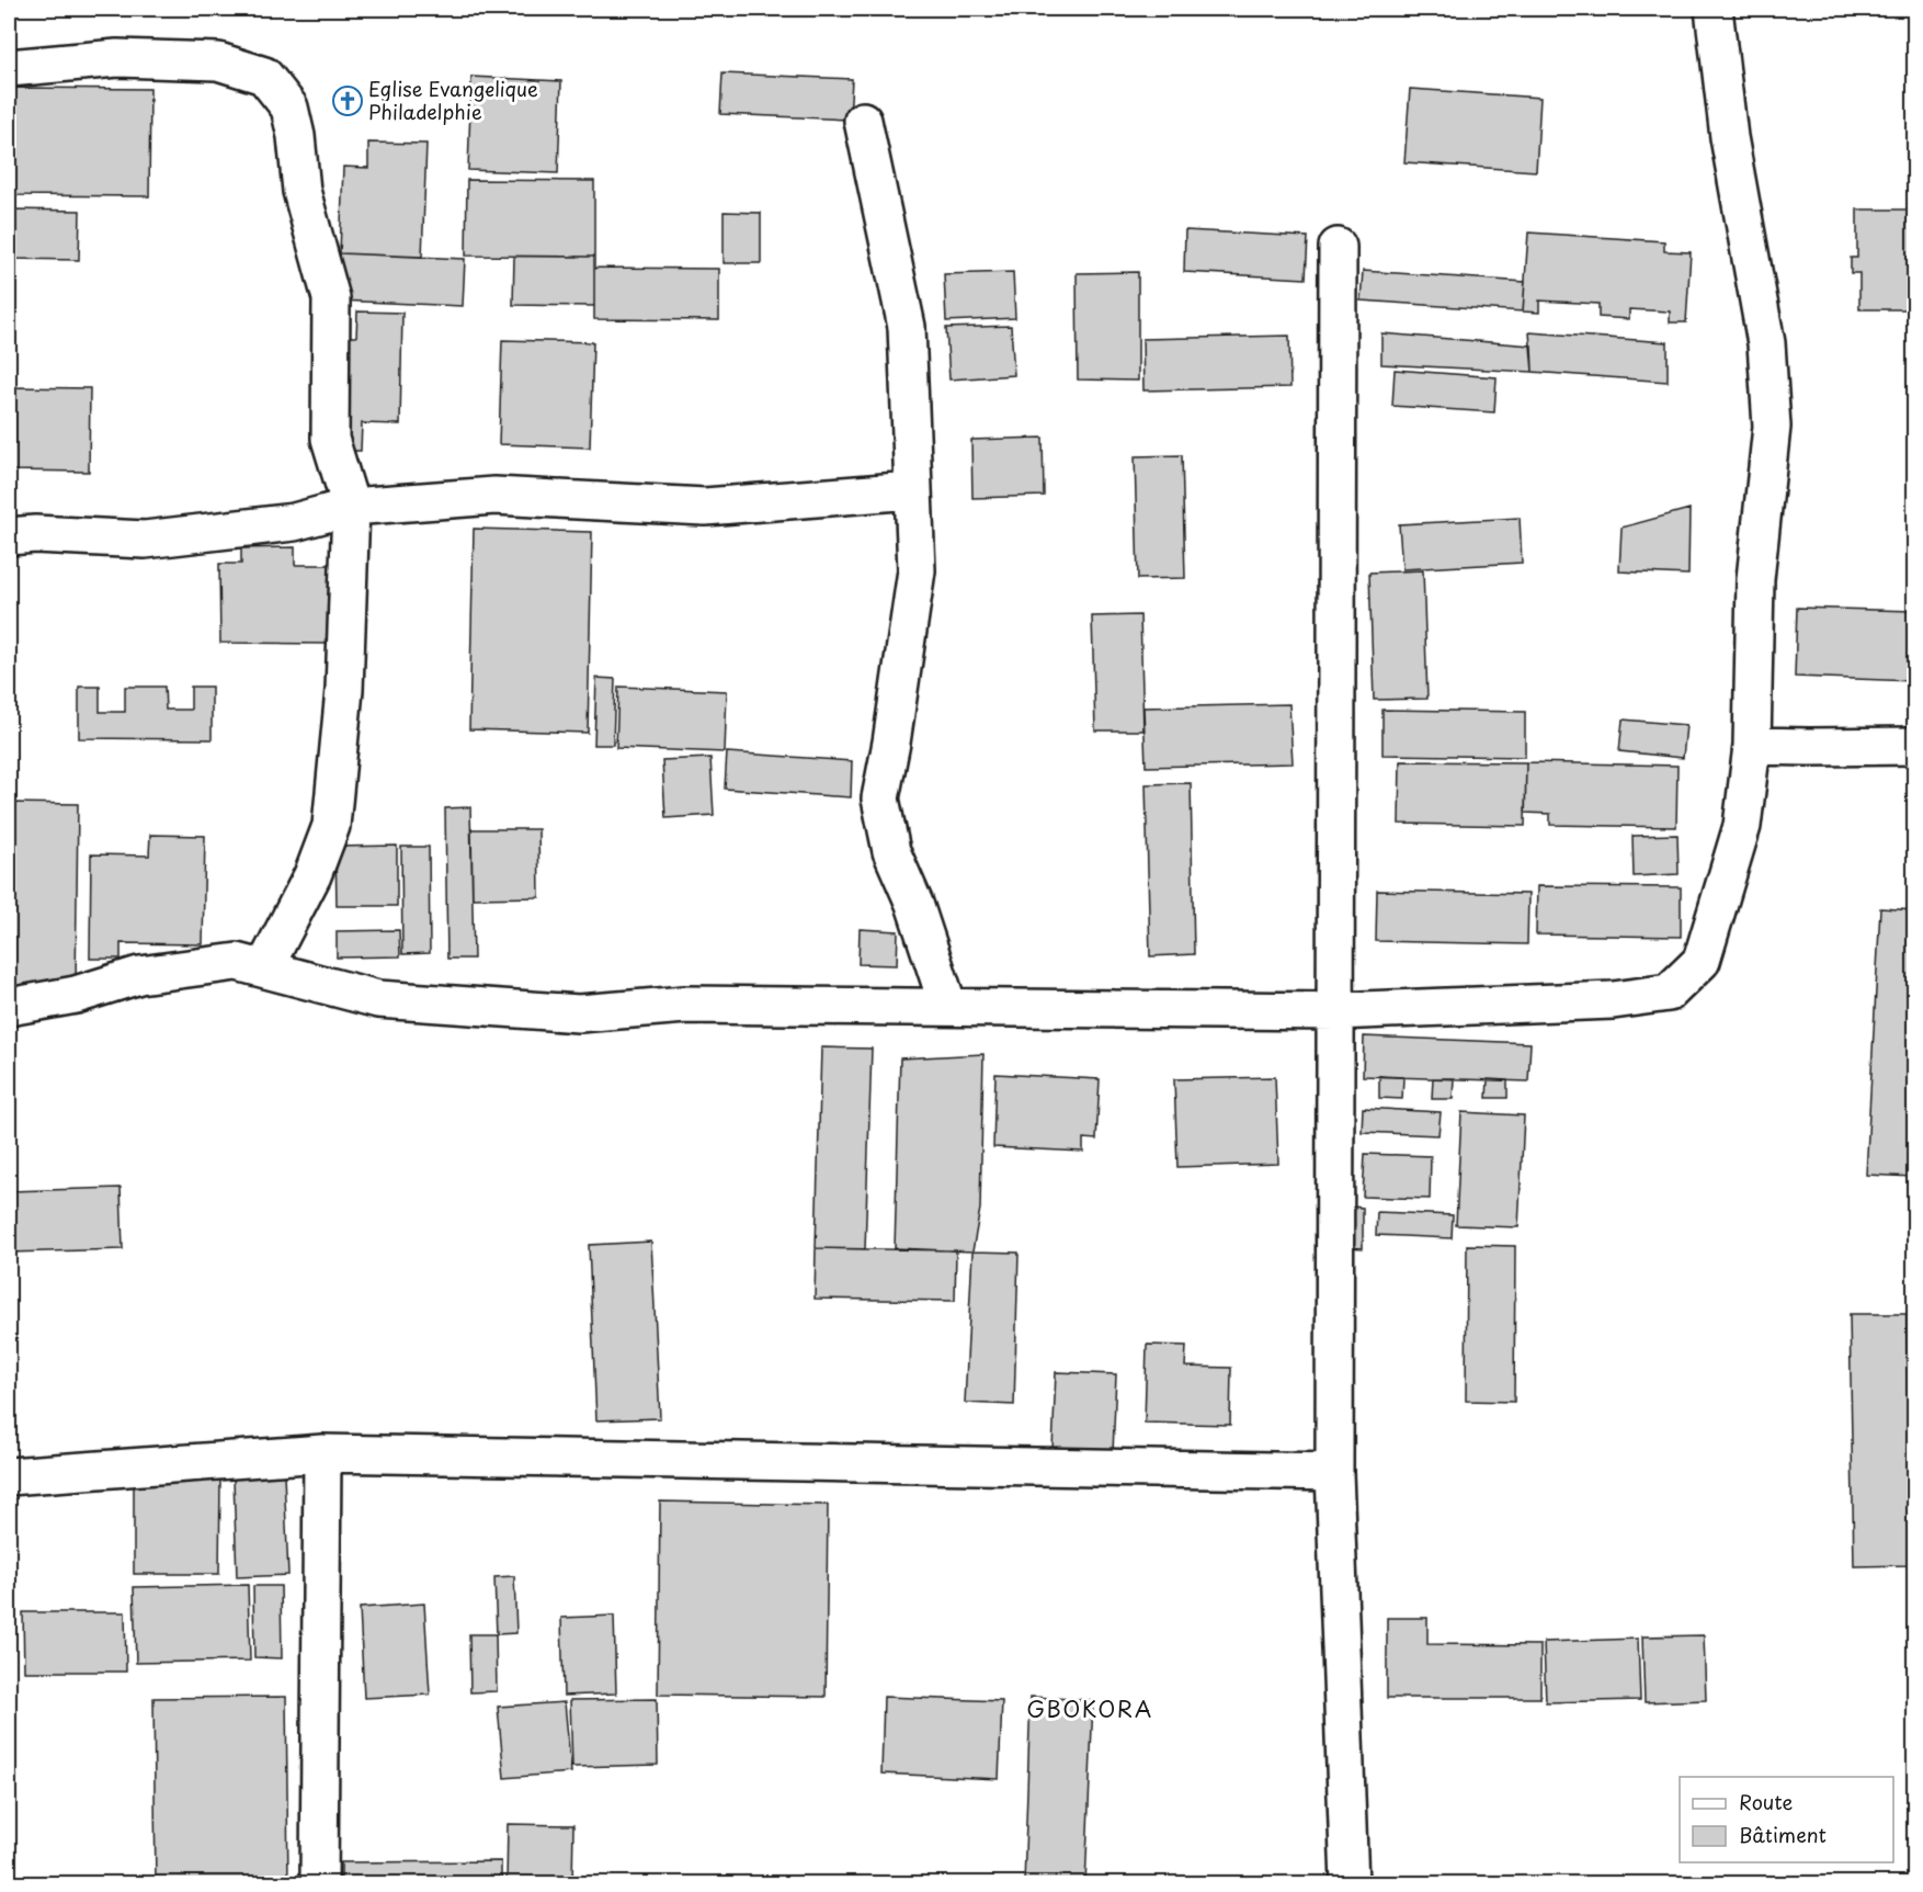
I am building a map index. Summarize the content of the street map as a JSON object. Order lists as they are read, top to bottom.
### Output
{
  "districts": ["GBOKORA"],
  "places": {
    "church": ["Eglise Evangelique Philadelphie"]
  },
  "legend": ["Route", "Bâtiment"]
}
